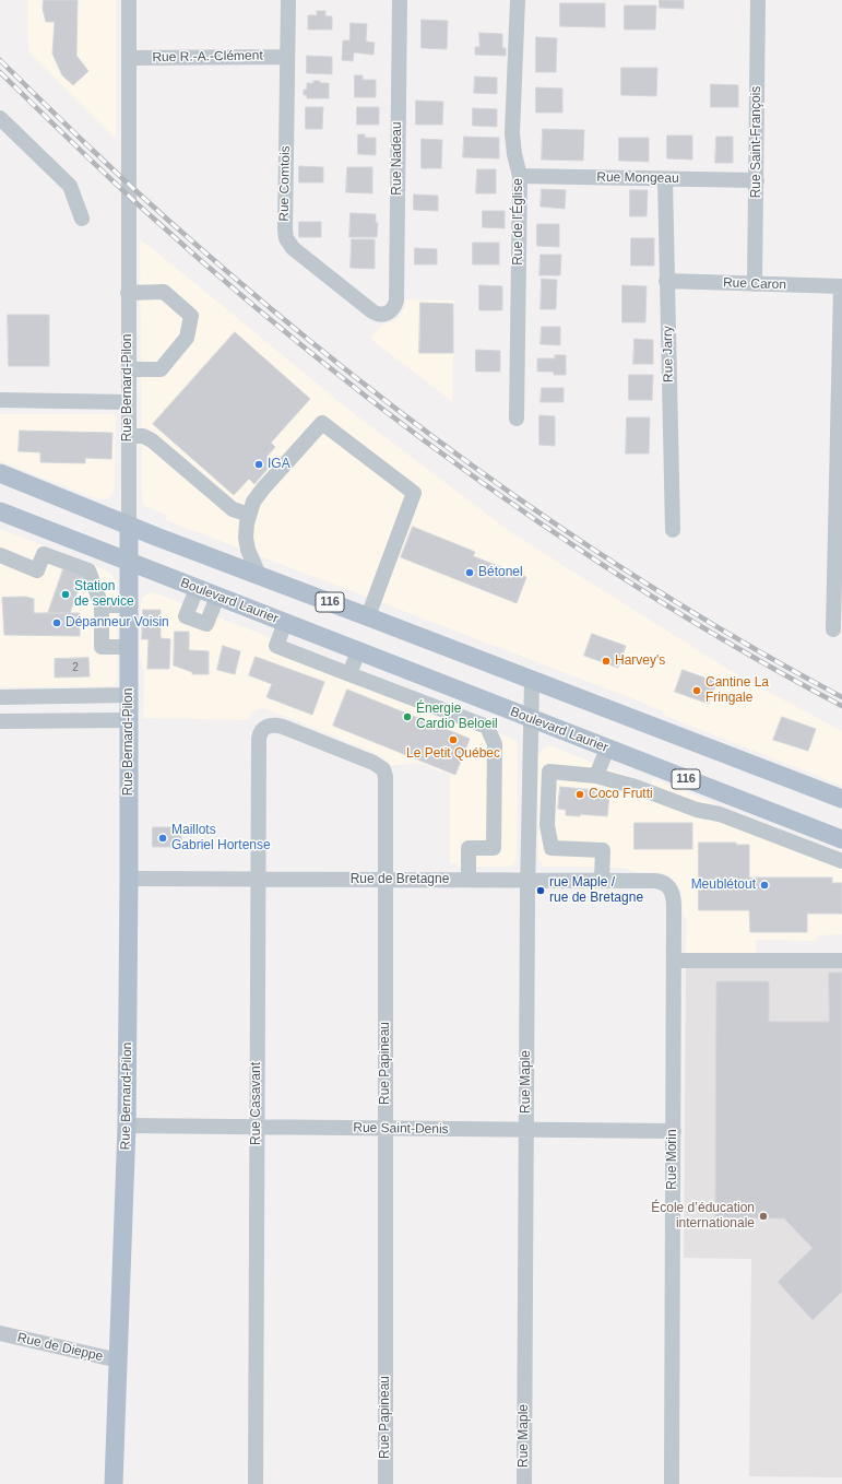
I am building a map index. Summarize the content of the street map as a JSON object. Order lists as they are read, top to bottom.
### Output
{
  "streets": {
    "main road": ["Rue Bernard-Pilon", "Boulevard Laurier", "116"],
    "street": [
      "Rue R.-A.-Clément",
      "Rue Saint-François",
      "Rue Nadeau",
      "Rue Mongeau",
      "Rue Comtois",
      "Rue de l'Église",
      "Rue Caron",
      "Rue Jarry",
      "Rue de Bretagne",
      "Rue Papineau",
      "Rue Maple",
      "Rue Casavant",
      "Rue Saint-Denis",
      "Rue Morin",
      "Rue de Dieppe"
    ]
  },
  "crossings": [
    ["Rue R.-A.-Clément", "Rue Comtois"],
    ["Rue R.-A.-Clément", "Rue Bernard-Pilon"],
    ["Rue Saint-François", "Rue Mongeau"],
    ["Rue Saint-François", "Rue Caron"],
    ["Rue Nadeau", "Rue Comtois"],
    ["Rue Mongeau", "Rue de l'Église"],
    ["Rue Mongeau", "Rue Jarry"],
    ["Rue Caron", "Rue Jarry"],
    ["Rue Bernard-Pilon", "Boulevard Laurier"],
    ["Rue Bernard-Pilon", "116"],
    ["Rue Bernard-Pilon", "Rue de Bretagne"],
    ["Rue Bernard-Pilon", "Rue Saint-Denis"],
    ["Rue Bernard-Pilon", "Rue de Dieppe"],
    ["Boulevard Laurier", "116"],
    ["Boulevard Laurier", "Rue Maple"],
    ["116", "Rue Maple"],
    ["Rue de Bretagne", "Rue Papineau"],
    ["Rue de Bretagne", "Rue Maple"],
    ["Rue de Bretagne", "Rue Casavant"],
    ["Rue de Bretagne", "Rue Morin"],
    ["Rue Papineau", "Rue Casavant"],
    ["Rue Papineau", "Rue Saint-Denis"],
    ["Rue Maple", "Rue Saint-Denis"],
    ["Rue Casavant", "Rue Saint-Denis"],
    ["Rue Saint-Denis", "Rue Morin"]
  ],
  "places": [
    "IGA",
    "Bétonel",
    "Station de service",
    "Dépanneur Voisin",
    "Harvey's",
    "Cantine La Fringale",
    "Énergie Cardio Beloeil",
    "Le Petit Québec",
    "Coco Frutti",
    "Maillots Gabriel Hortense",
    "Meublétout",
    "rue Maple / rue de Bretagne",
    "École d’éducation internationale"
  ],
  "house_numbers": ["2"]
}
